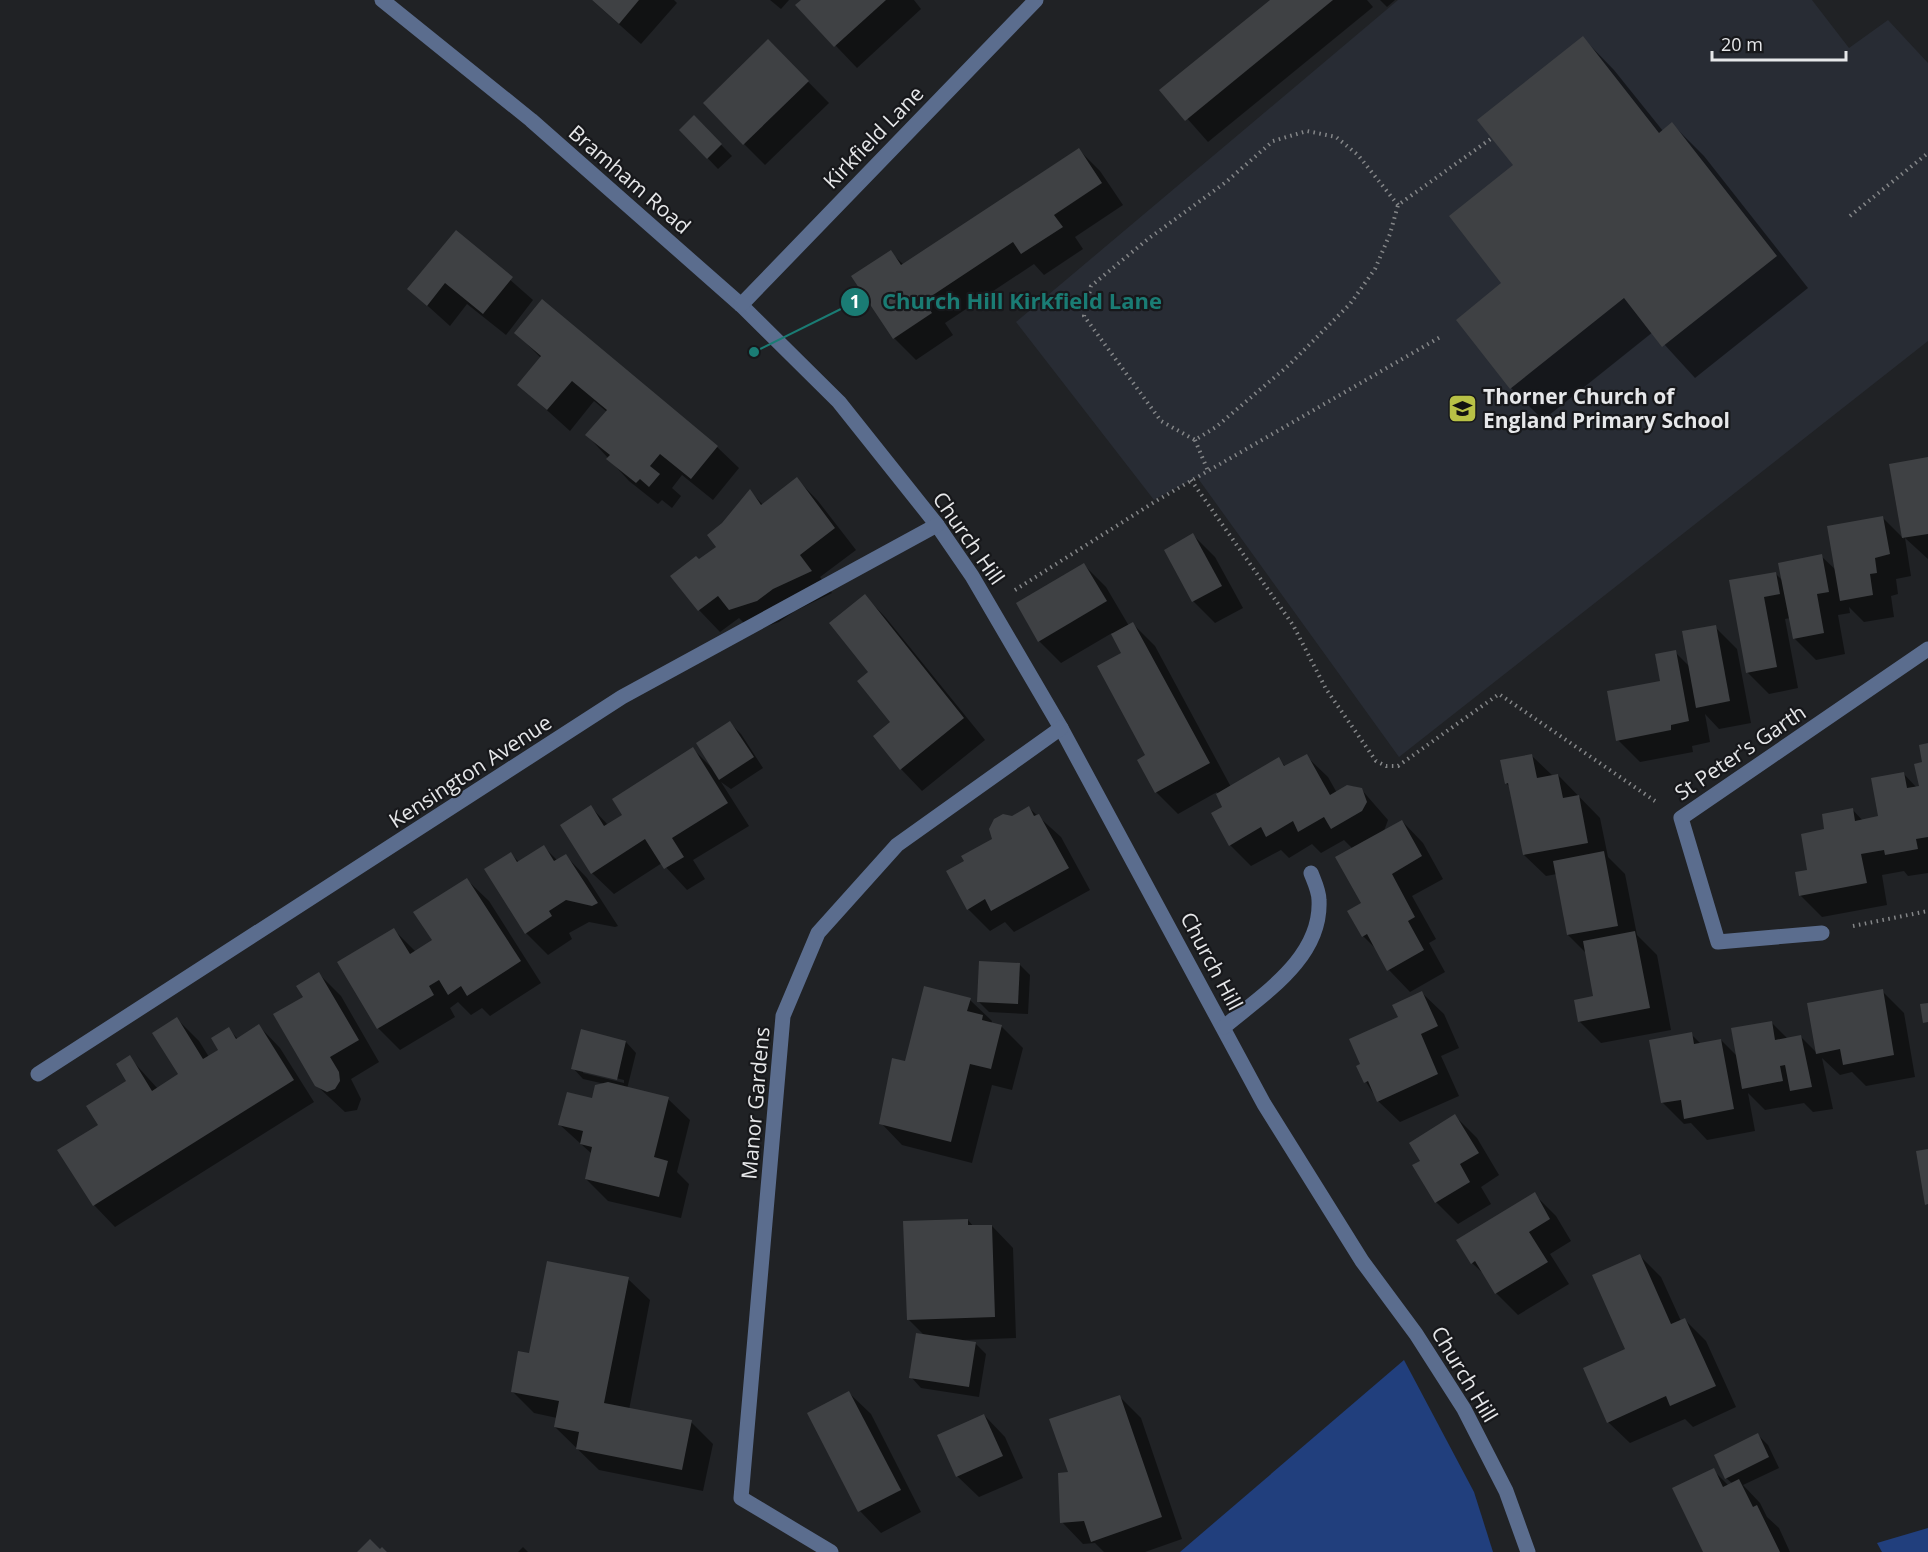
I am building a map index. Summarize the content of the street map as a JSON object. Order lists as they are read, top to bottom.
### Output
{
  "streets": {
    "street": [
      "Kirkfield Lane",
      "Bramham Road",
      "Church Hill",
      "St Peter's Garth",
      "Kensington Avenue",
      "Manor Gardens"
    ]
  },
  "crossings": [
    ["Kirkfield Lane", "Bramham Road"],
    ["Bramham Road", "Church Hill"],
    ["Church Hill", "Kensington Avenue"],
    ["Church Hill", "Manor Gardens"]
  ],
  "places": {
    "other": ["Church Hill Kirkfield Lane"],
    "school or university": ["Thorner Church of England Primary School"]
  },
  "scale_bar": "20 m"
}
